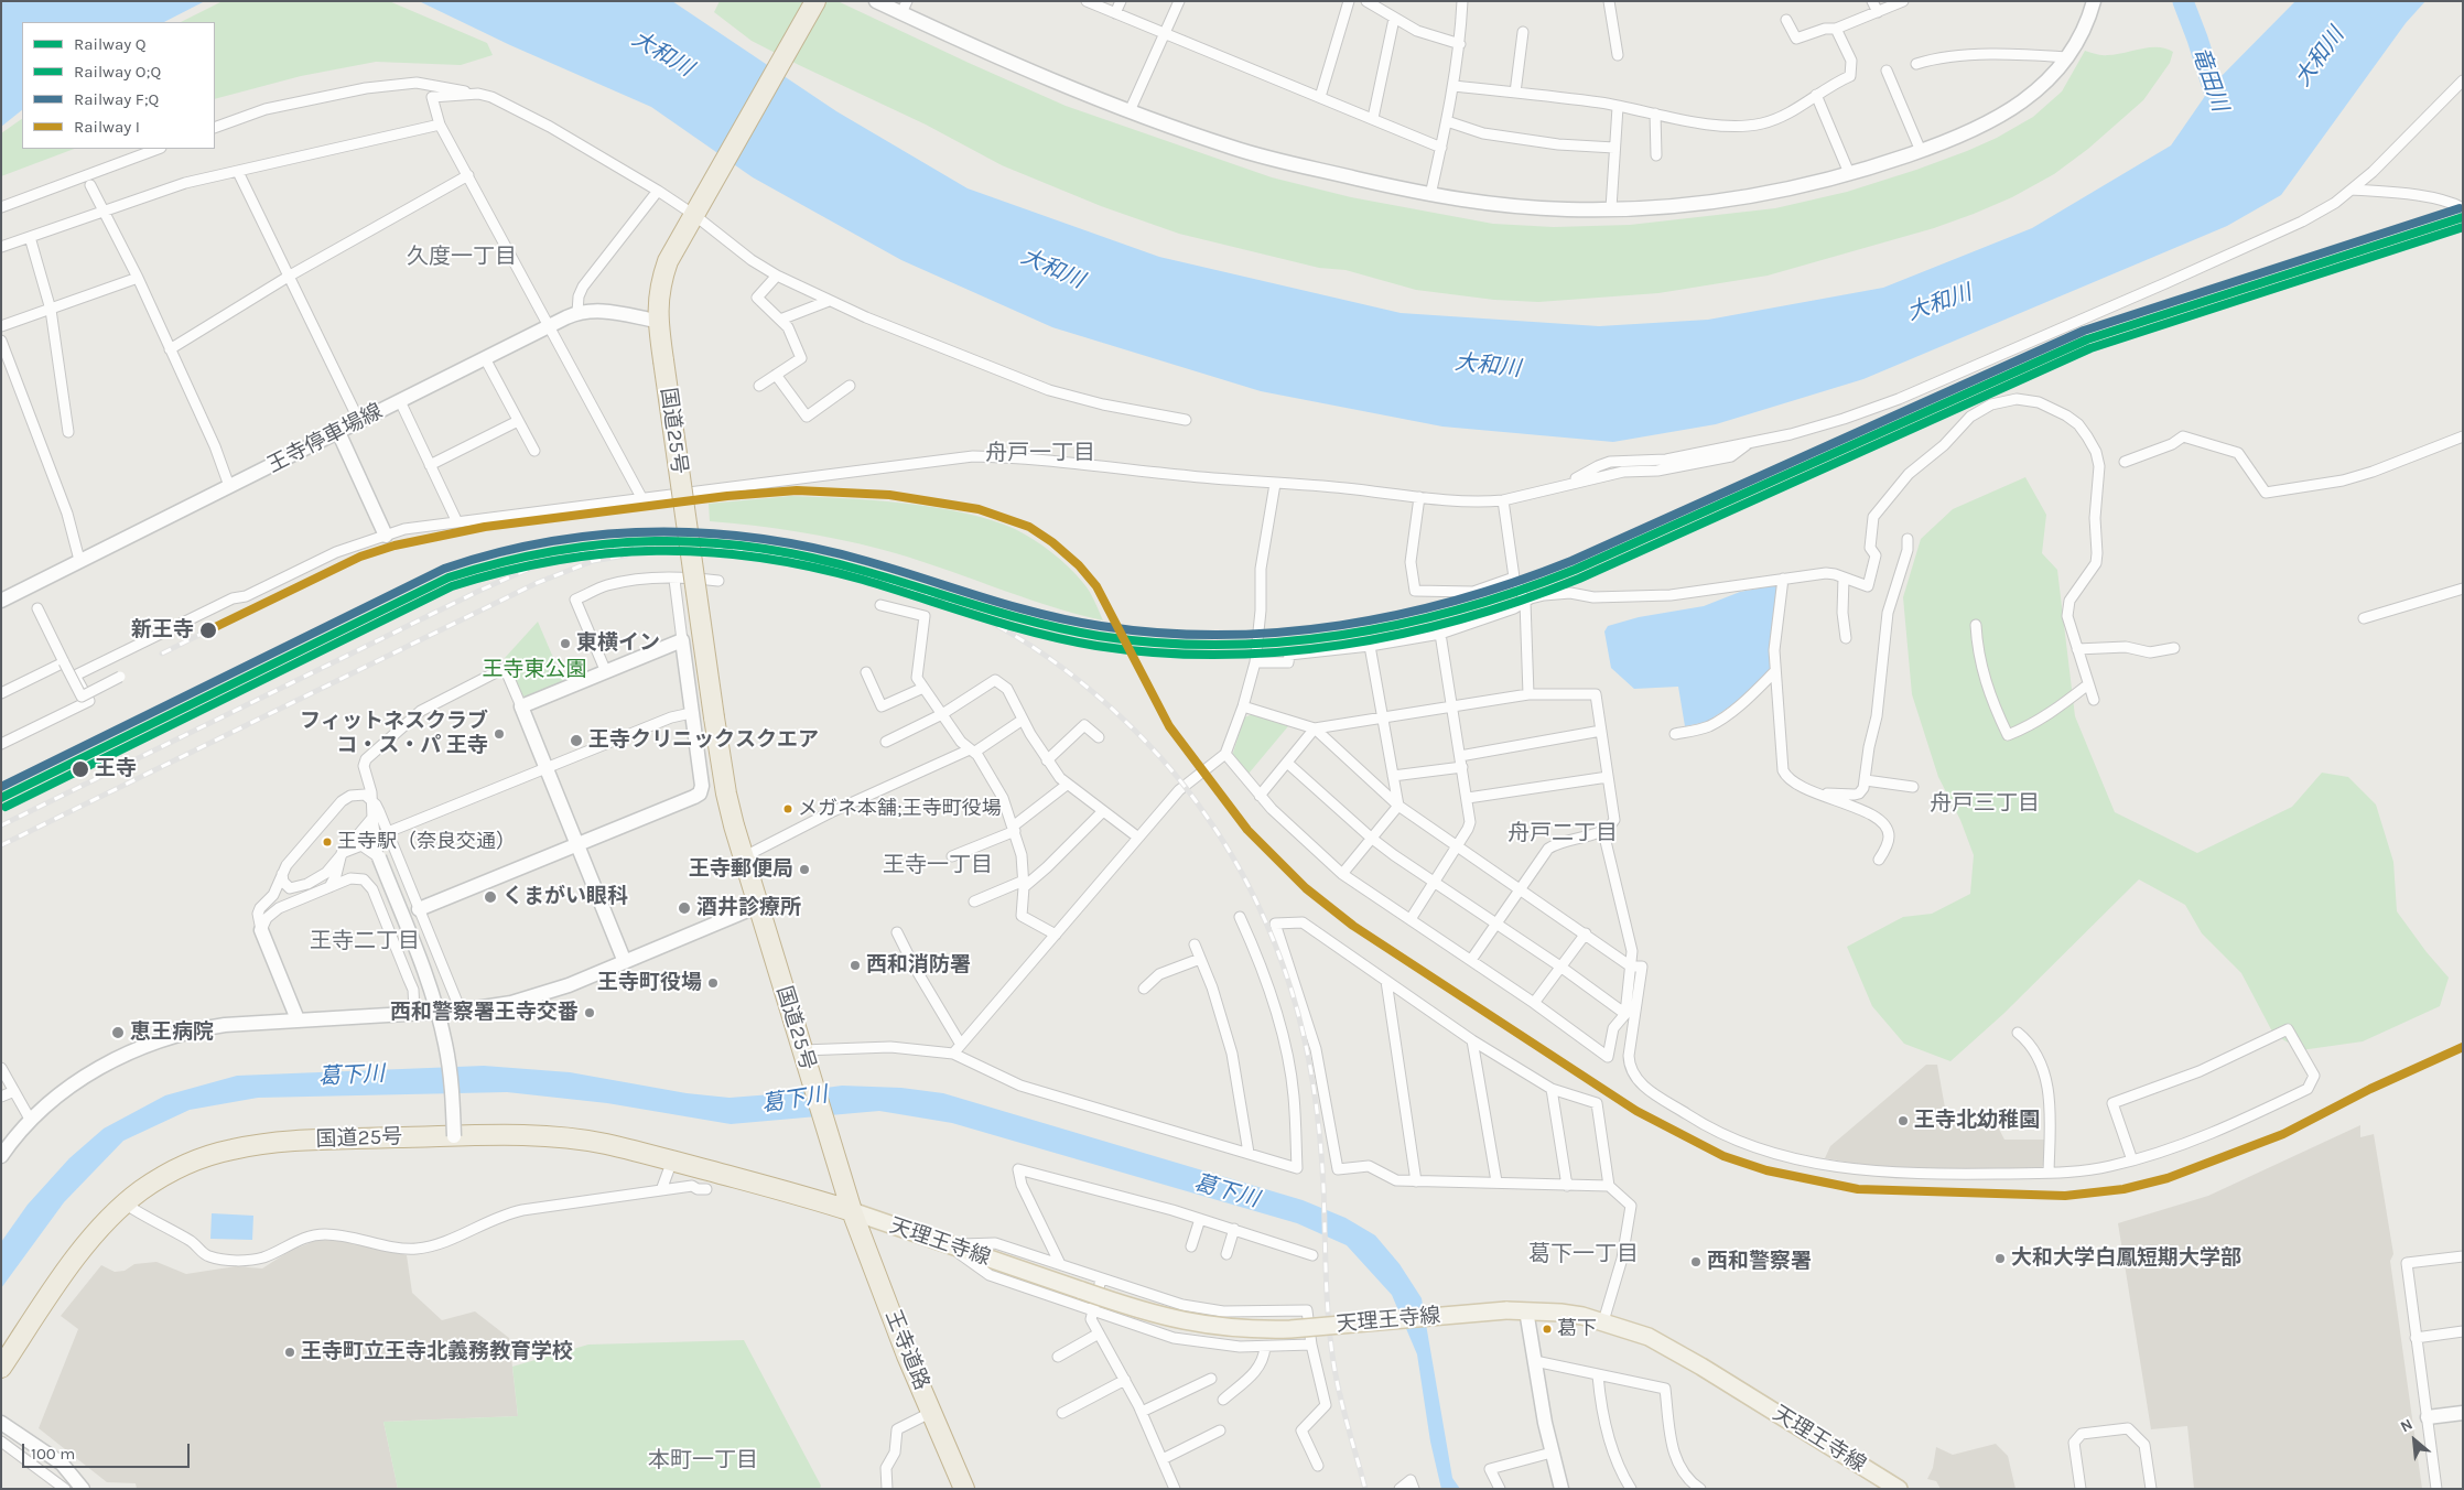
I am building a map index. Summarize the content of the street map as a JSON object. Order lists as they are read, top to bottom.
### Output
{
  "streets": {
    "highway": ["国道25号", "王寺道路"],
    "main road": ["天理王寺線"],
    "street": ["王寺停車場線"]
  },
  "crossings": [
    ["国道25号", "王寺停車場線"],
    ["国道25号", "天理王寺線"],
    ["国道25号", "王寺道路"],
    ["天理王寺線", "王寺道路"]
  ],
  "districts": [
    "久度一丁目",
    "舟戸一丁目",
    "舟戸三丁目",
    "舟戸二丁目",
    "王寺一丁目",
    "王寺二丁目",
    "葛下一丁目",
    "本町一丁目"
  ],
  "water": ["大和川", "竜田川", "葛下川"],
  "parks": ["王寺東公園"],
  "places": [
    "新王寺",
    "東横イン",
    "フィットネスクラブ コ・ス・パ 王寺",
    "王寺クリニックスクエア",
    "王寺",
    "メガネ本舗;王寺町役場",
    "王寺駅（奈良交通）",
    "王寺郵便局",
    "くまがい眼科",
    "酒井診療所",
    "西和消防署",
    "王寺町役場",
    "西和警察署王寺交番",
    "恵王病院",
    "王寺北幼稚園",
    "大和大学白鳳短期大学部",
    "西和警察署",
    "葛下",
    "王寺町立王寺北義務教育学校"
  ],
  "lines": [
    "rail line F;Q",
    "rail line Q",
    "rail line O;Q",
    "rail line I"
  ],
  "legend": [
    "Railway Q",
    "Railway O;Q",
    "Railway F;Q",
    "Railway I"
  ],
  "scale_bar": "100 m",
  "north": "top left"
}
